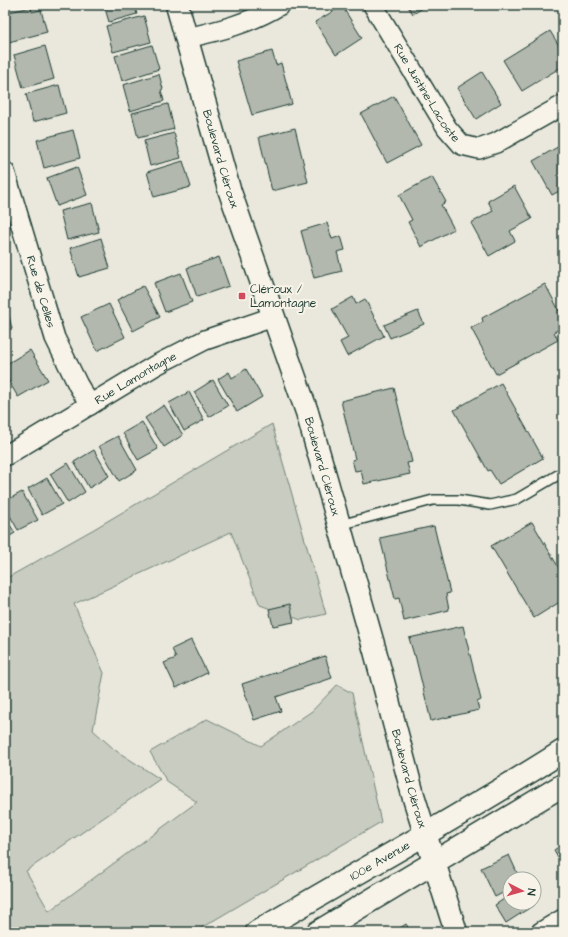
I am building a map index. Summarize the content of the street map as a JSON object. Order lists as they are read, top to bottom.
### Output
{
  "streets": {
    "street": [
      "Rue Justine-Lacoste",
      "Boulevard Cléroux",
      "Rue de Celles",
      "Rue Lamontagne",
      "100e Avenue"
    ]
  },
  "crossings": [
    ["Boulevard Cléroux", "Rue Lamontagne"],
    ["Boulevard Cléroux", "100e Avenue"],
    ["Rue de Celles", "Rue Lamontagne"]
  ],
  "places": {
    "transit": ["Cléroux / Lamontagne"]
  },
  "north": "right"
}
